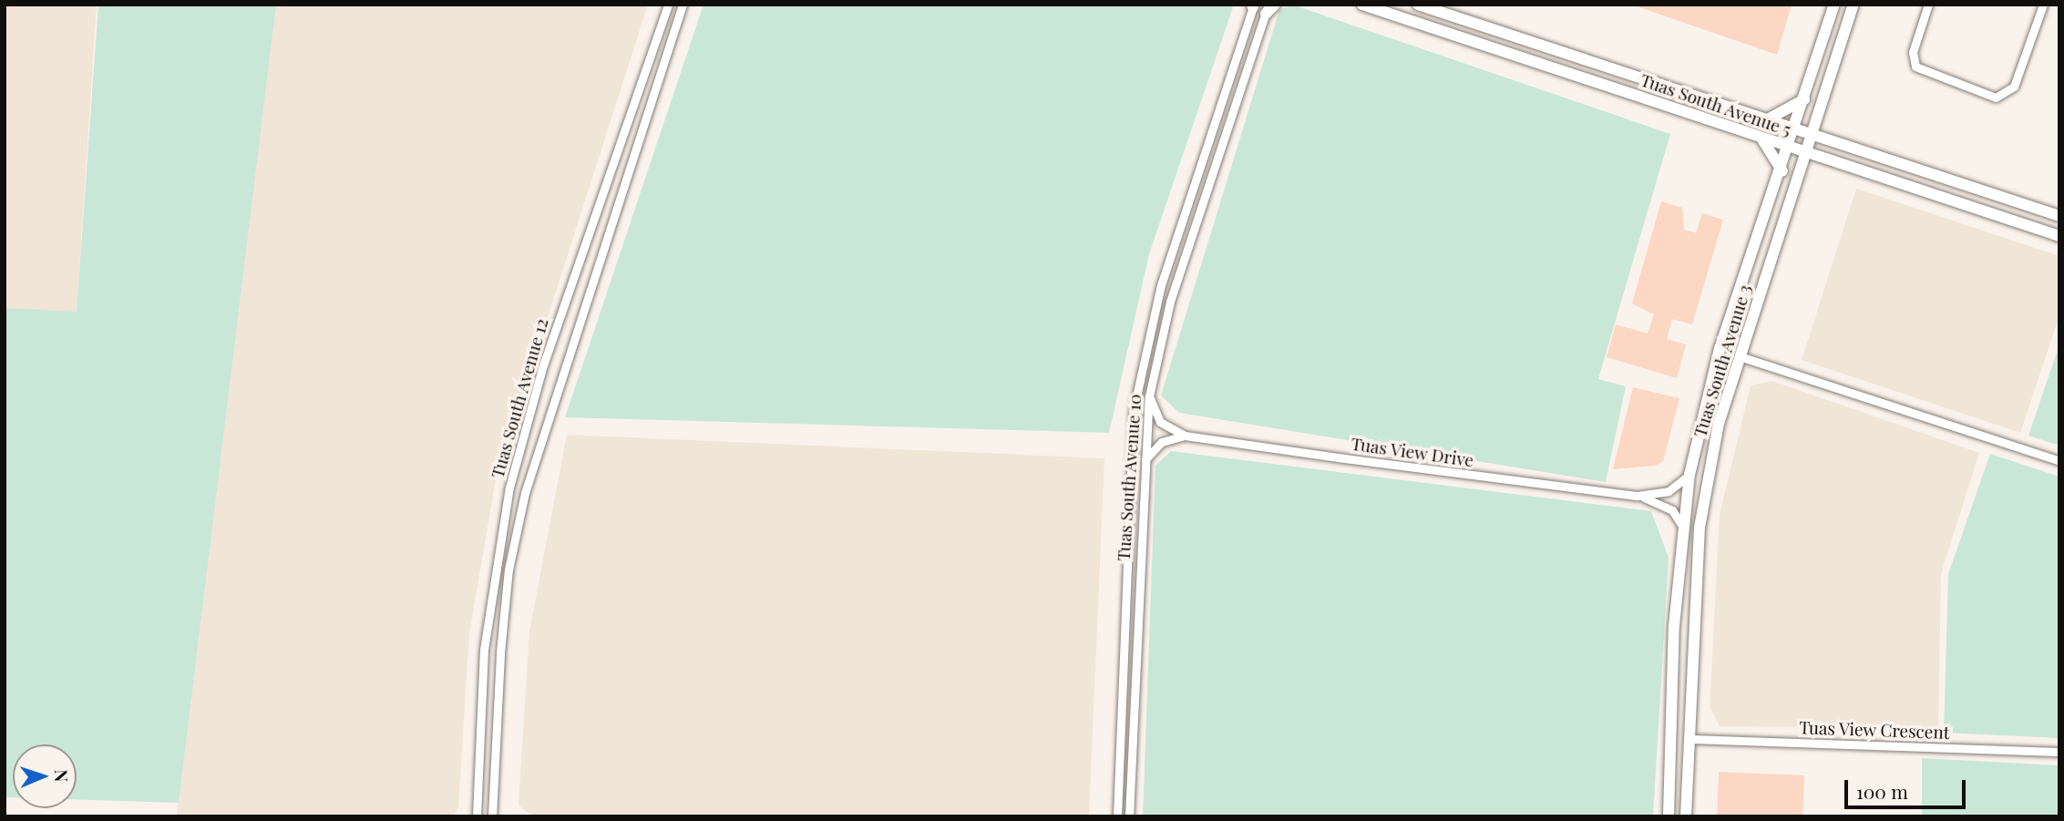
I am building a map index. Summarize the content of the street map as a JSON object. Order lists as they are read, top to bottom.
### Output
{
  "streets": {
    "street": [
      "Tuas South Avenue 5",
      "Tuas South Avenue 3",
      "Tuas South Avenue 12",
      "Tuas View Drive",
      "Tuas South Avenue 10",
      "Tuas View Crescent"
    ]
  },
  "crossings": [
    ["Tuas South Avenue 5", "Tuas South Avenue 3"],
    ["Tuas South Avenue 3", "Tuas View Drive"],
    ["Tuas South Avenue 3", "Tuas View Crescent"],
    ["Tuas View Drive", "Tuas South Avenue 10"]
  ],
  "scale_bar": "100 m",
  "north": "right"
}
